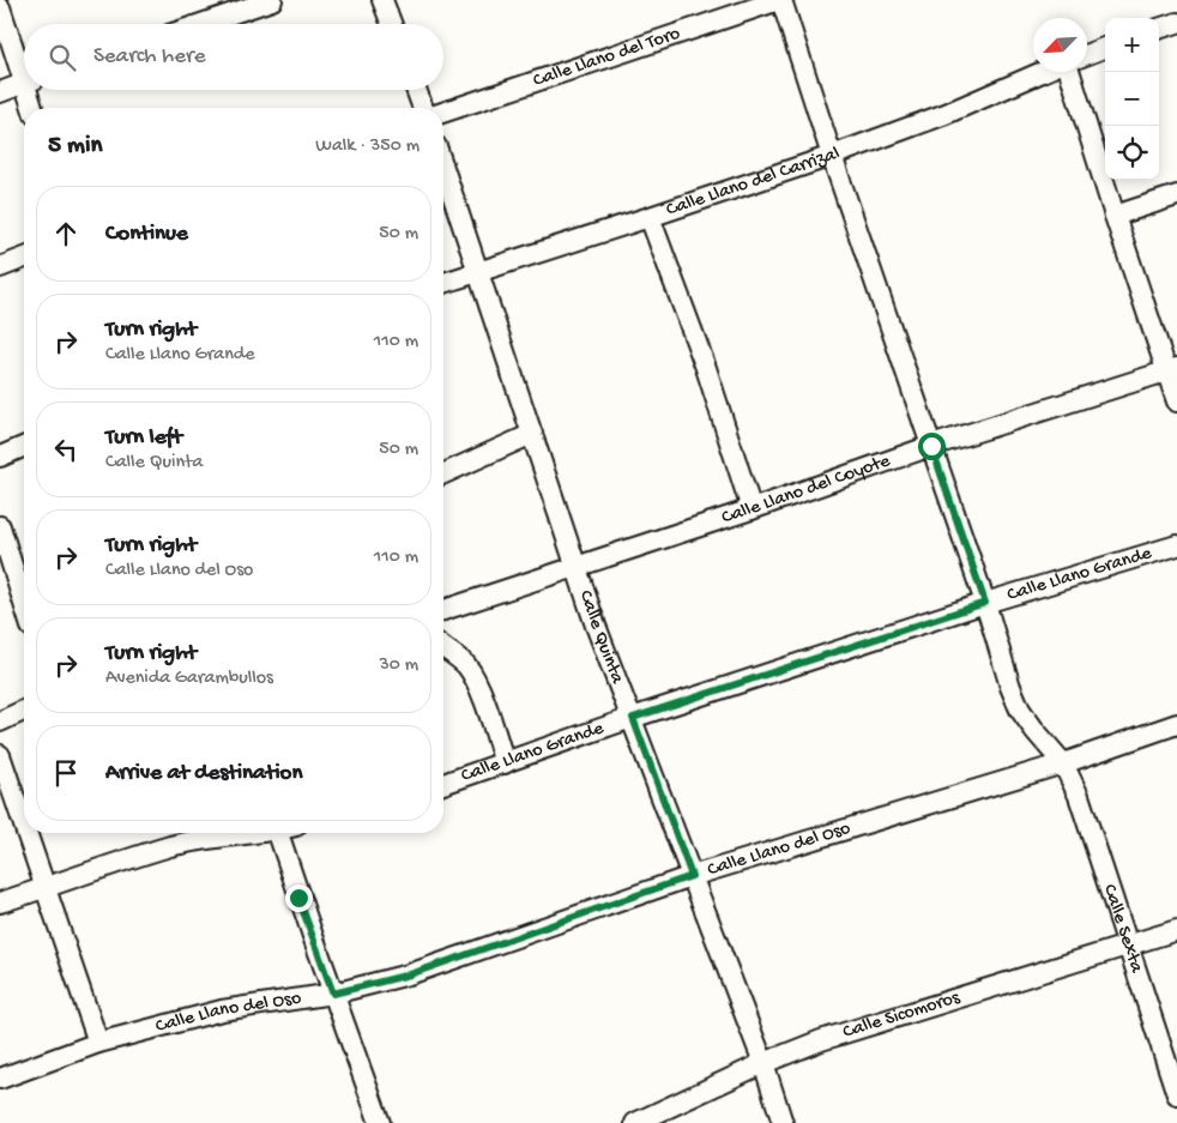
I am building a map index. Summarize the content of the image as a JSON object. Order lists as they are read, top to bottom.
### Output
{
  "streets": {
    "street": [
      "Calle Llano del Toro",
      "Calle Llano del Carrizal",
      "Calle Llano del Coyote",
      "Calle Llano Grande",
      "Calle Quinta",
      "Calle Llano del Oso",
      "Calle Sexta",
      "Calle Sicomoros"
    ]
  },
  "crossings": [
    ["Calle Llano del Toro", "Calle Sexta"],
    ["Calle Llano del Carrizal", "Calle Quinta"],
    ["Calle Llano del Carrizal", "Calle Sexta"],
    ["Calle Llano del Coyote", "Calle Quinta"],
    ["Calle Llano del Coyote", "Calle Sexta"],
    ["Calle Llano Grande", "Calle Quinta"],
    ["Calle Llano Grande", "Calle Sexta"],
    ["Calle Quinta", "Calle Llano del Oso"],
    ["Calle Quinta", "Calle Sicomoros"],
    ["Calle Llano del Oso", "Calle Sexta"],
    ["Calle Sexta", "Calle Sicomoros"]
  ],
  "north": "bottom left",
  "page": {
    "map_buttons": ["+", "−"],
    "search": "Search here",
    "heading": ["5 min", "Walk · 350 m"],
    "list": [
      ["Continue", "50 m"],
      ["Turn right", "Calle Llano Grande", "110 m"],
      ["Turn left", "Calle Quinta", "50 m"],
      ["Turn right", "Calle Llano del Oso", "110 m"],
      ["Turn right", "Avenida Garambullos", "30 m"],
      "Arrive at destination"
    ]
  }
}
